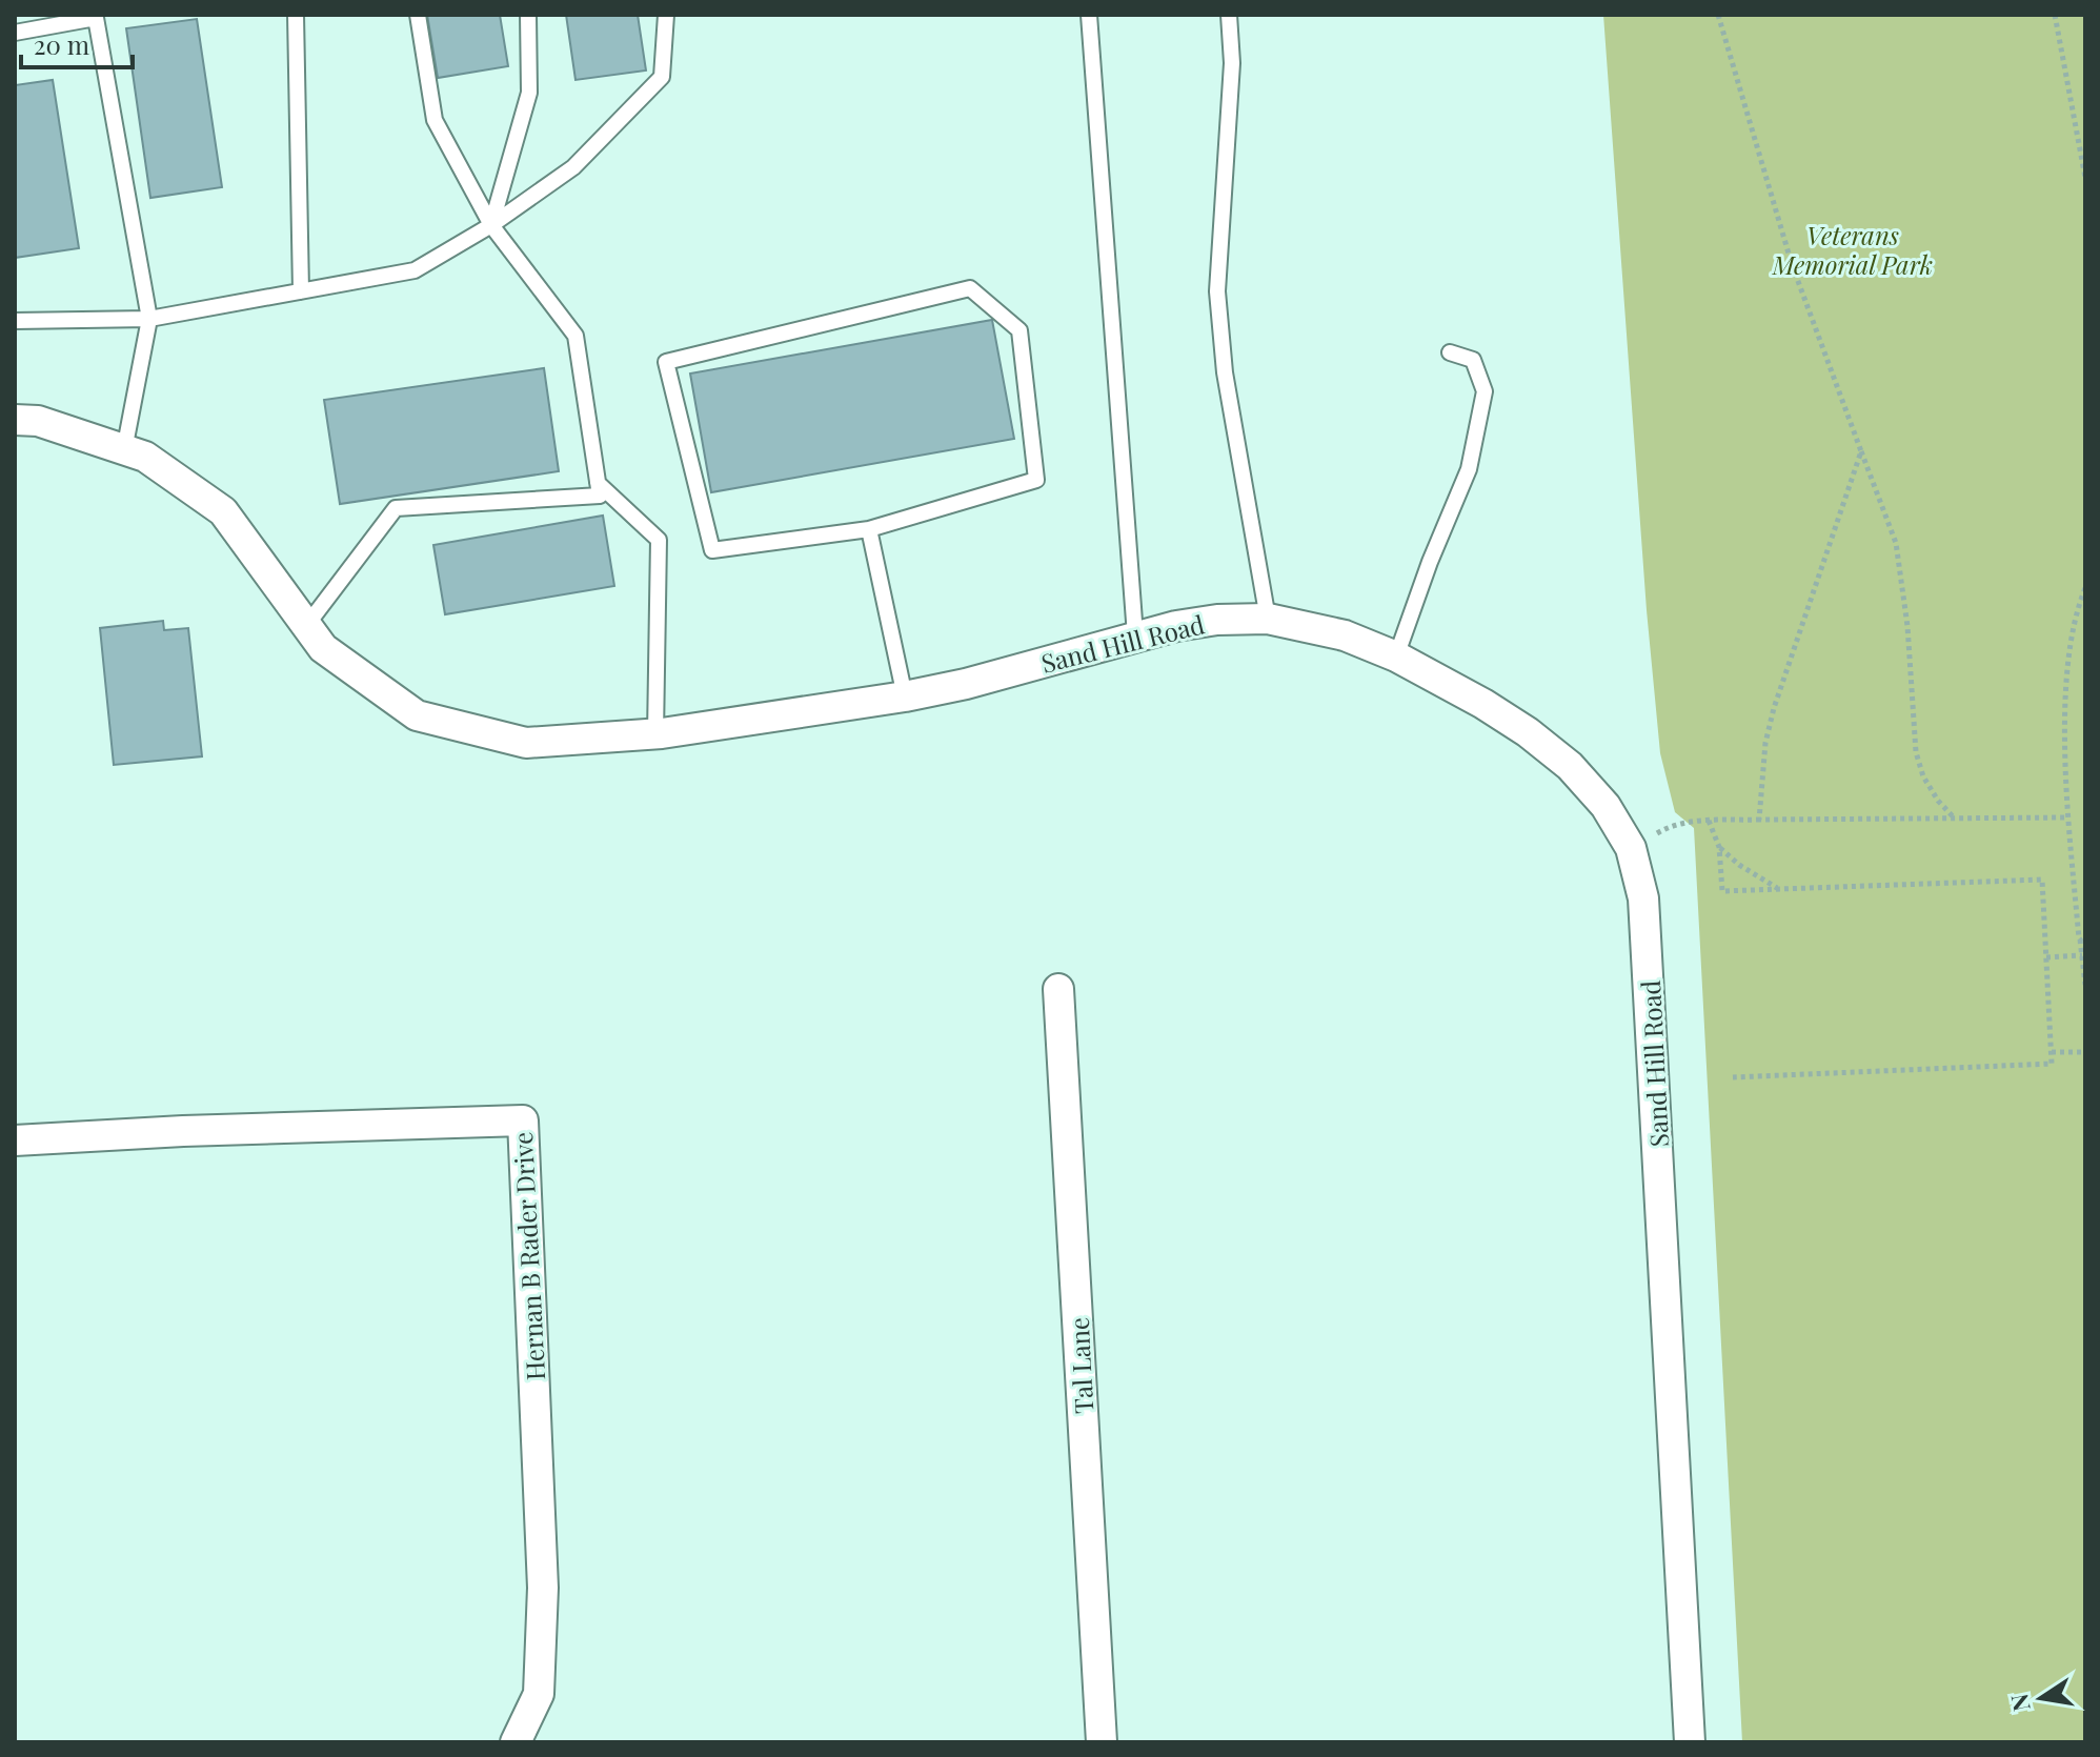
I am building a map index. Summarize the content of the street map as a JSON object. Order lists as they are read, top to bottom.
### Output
{
  "streets": {
    "street": ["Sand Hill Road", "Hernan B Rader Drive", "Tal Lane"]
  },
  "parks": ["Veterans Memorial Park"],
  "scale_bar": "20 m",
  "north": "left"
}
